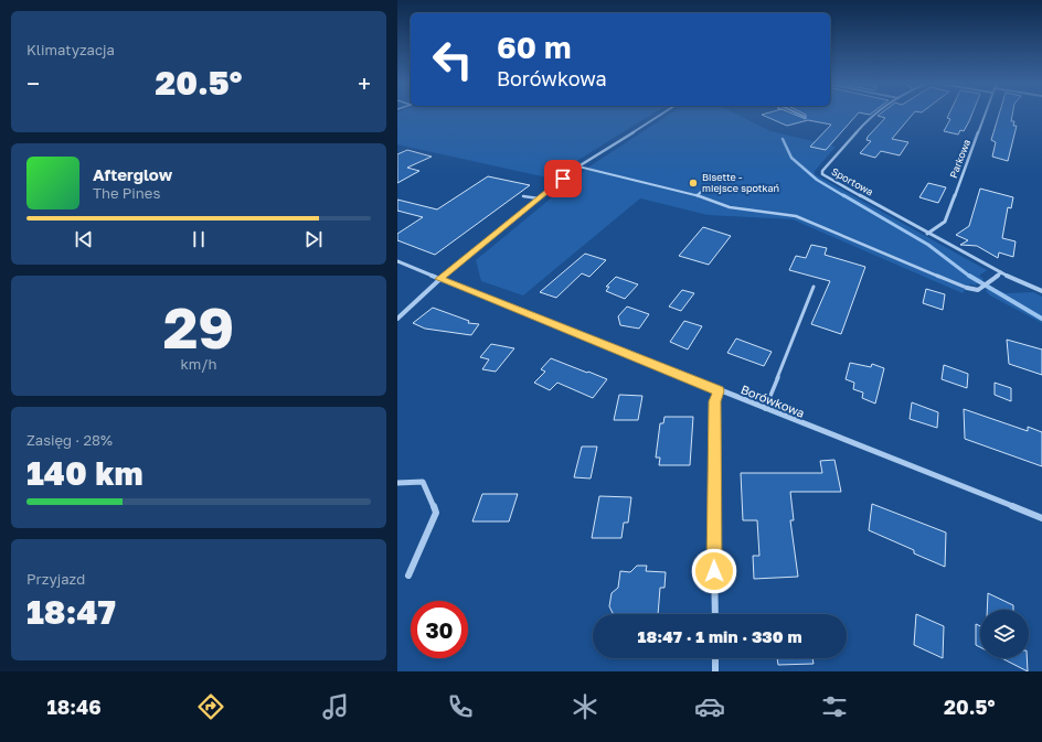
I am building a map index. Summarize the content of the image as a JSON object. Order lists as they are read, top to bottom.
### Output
{
  "streets": {
    "street": ["Parkowa", "Sportowa", "Borówkowa"]
  },
  "crossings": [
    ["Parkowa", "Sportowa"]
  ],
  "places": ["Bisette - miejsce spotkań"],
  "page": {
    "tile": [
      "Klimatyzacja",
      ["29", "km/h"],
      ["Zasięg · 28%", "140 km"],
      ["Przyjazd", "18:47"]
    ],
    "turn": ["60 m", "Borówkowa"],
    "heat": ["−", "20.5°", "+"],
    "song": ["Afterglow", "The Pines"],
    "limit": "30",
    "trip": "18:47 · 1 min · 330 m",
    "tabs": ["18:46", "20.5°"]
  }
}
